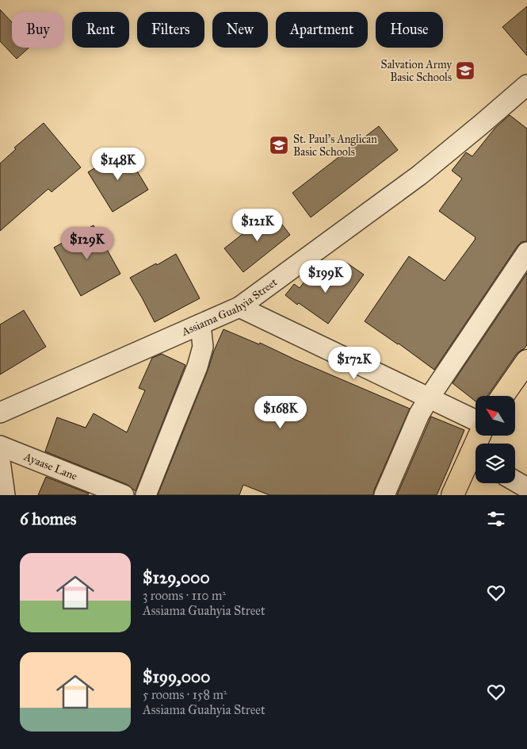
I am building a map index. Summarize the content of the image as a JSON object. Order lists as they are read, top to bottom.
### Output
{
  "streets": {
    "street": ["Assiama Guahyia Street", "Ayaase Lane"]
  },
  "places": {
    "school or university": ["Salvation Army Basic Schools", "St. Paul's Anglican Basic Schools"]
  },
  "north": "top left",
  "page": {
    "chip": [
      "Buy",
      "Rent",
      "Filters",
      "New",
      "Apartment",
      "House"
    ],
    "price": [
      "$148K",
      "$121K",
      "$129K",
      "$199K",
      "$172K",
      "$168K"
    ],
    "heading": "6 homes",
    "list": [
      {
        "name": "$129,000",
        "note": "3 rooms · 110 m² · Assiama Guahyia Street"
      },
      {
        "name": "$199,000",
        "note": "5 rooms · 158 m² · Assiama Guahyia Street"
      }
    ]
  }
}
